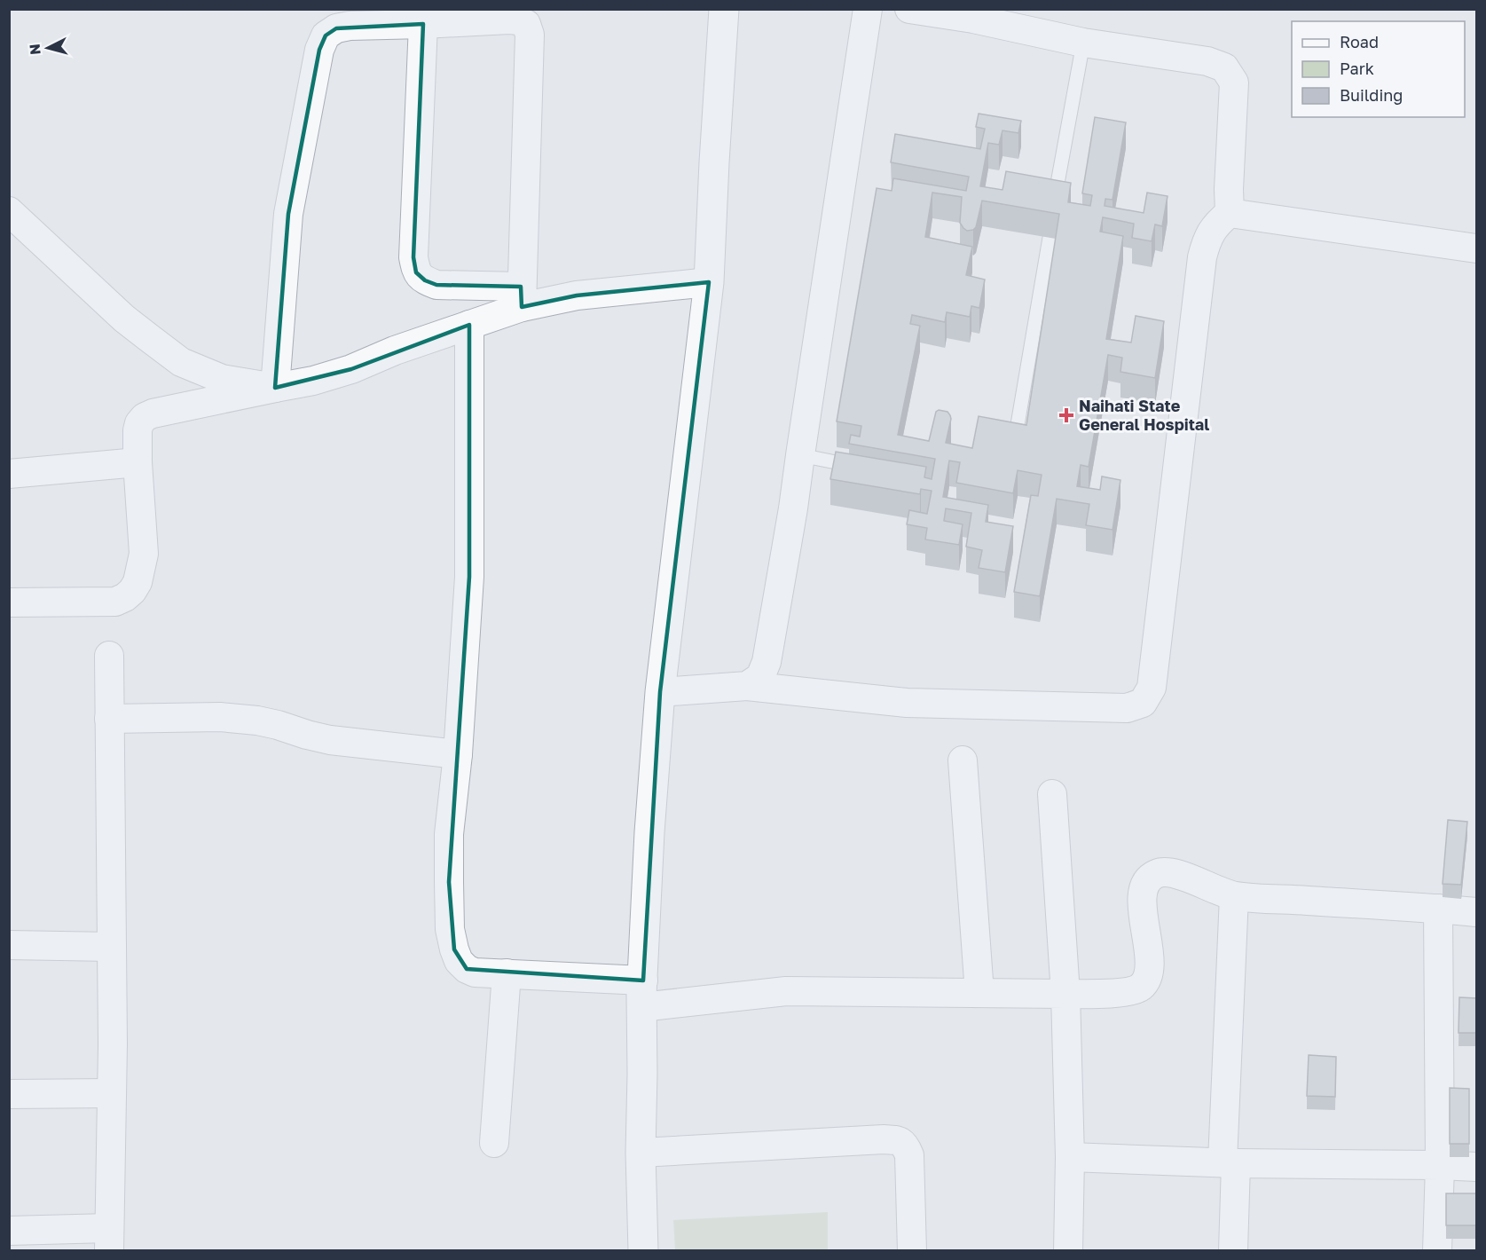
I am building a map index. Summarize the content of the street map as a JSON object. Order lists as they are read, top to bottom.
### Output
{
  "places": {
    "health": ["Naihati State General Hospital"]
  },
  "legend": ["Road", "Park", "Building"],
  "north": "left"
}
